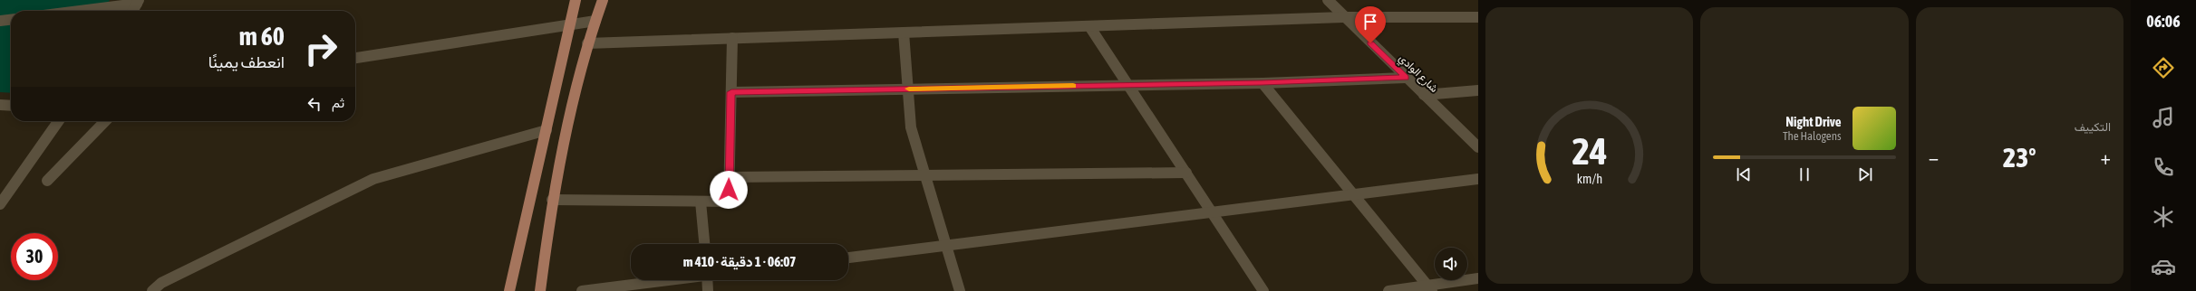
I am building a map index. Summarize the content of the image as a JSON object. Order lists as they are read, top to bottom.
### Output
{
  "streets": {
    "street": ["شارع الوادي"]
  },
  "page": {
    "tabs": "06:06",
    "tile": "التكييف",
    "turn": ["60 m", "انعطف يمينًا"],
    "then": "ثم",
    "song": ["Night Drive", "The Halogens"],
    "heat": ["−", "23°", "+"],
    "limit": "30",
    "trip": "06:07 · 1 دقيقة · 410 m",
    "gauge": ["24", "km/h"]
  }
}
